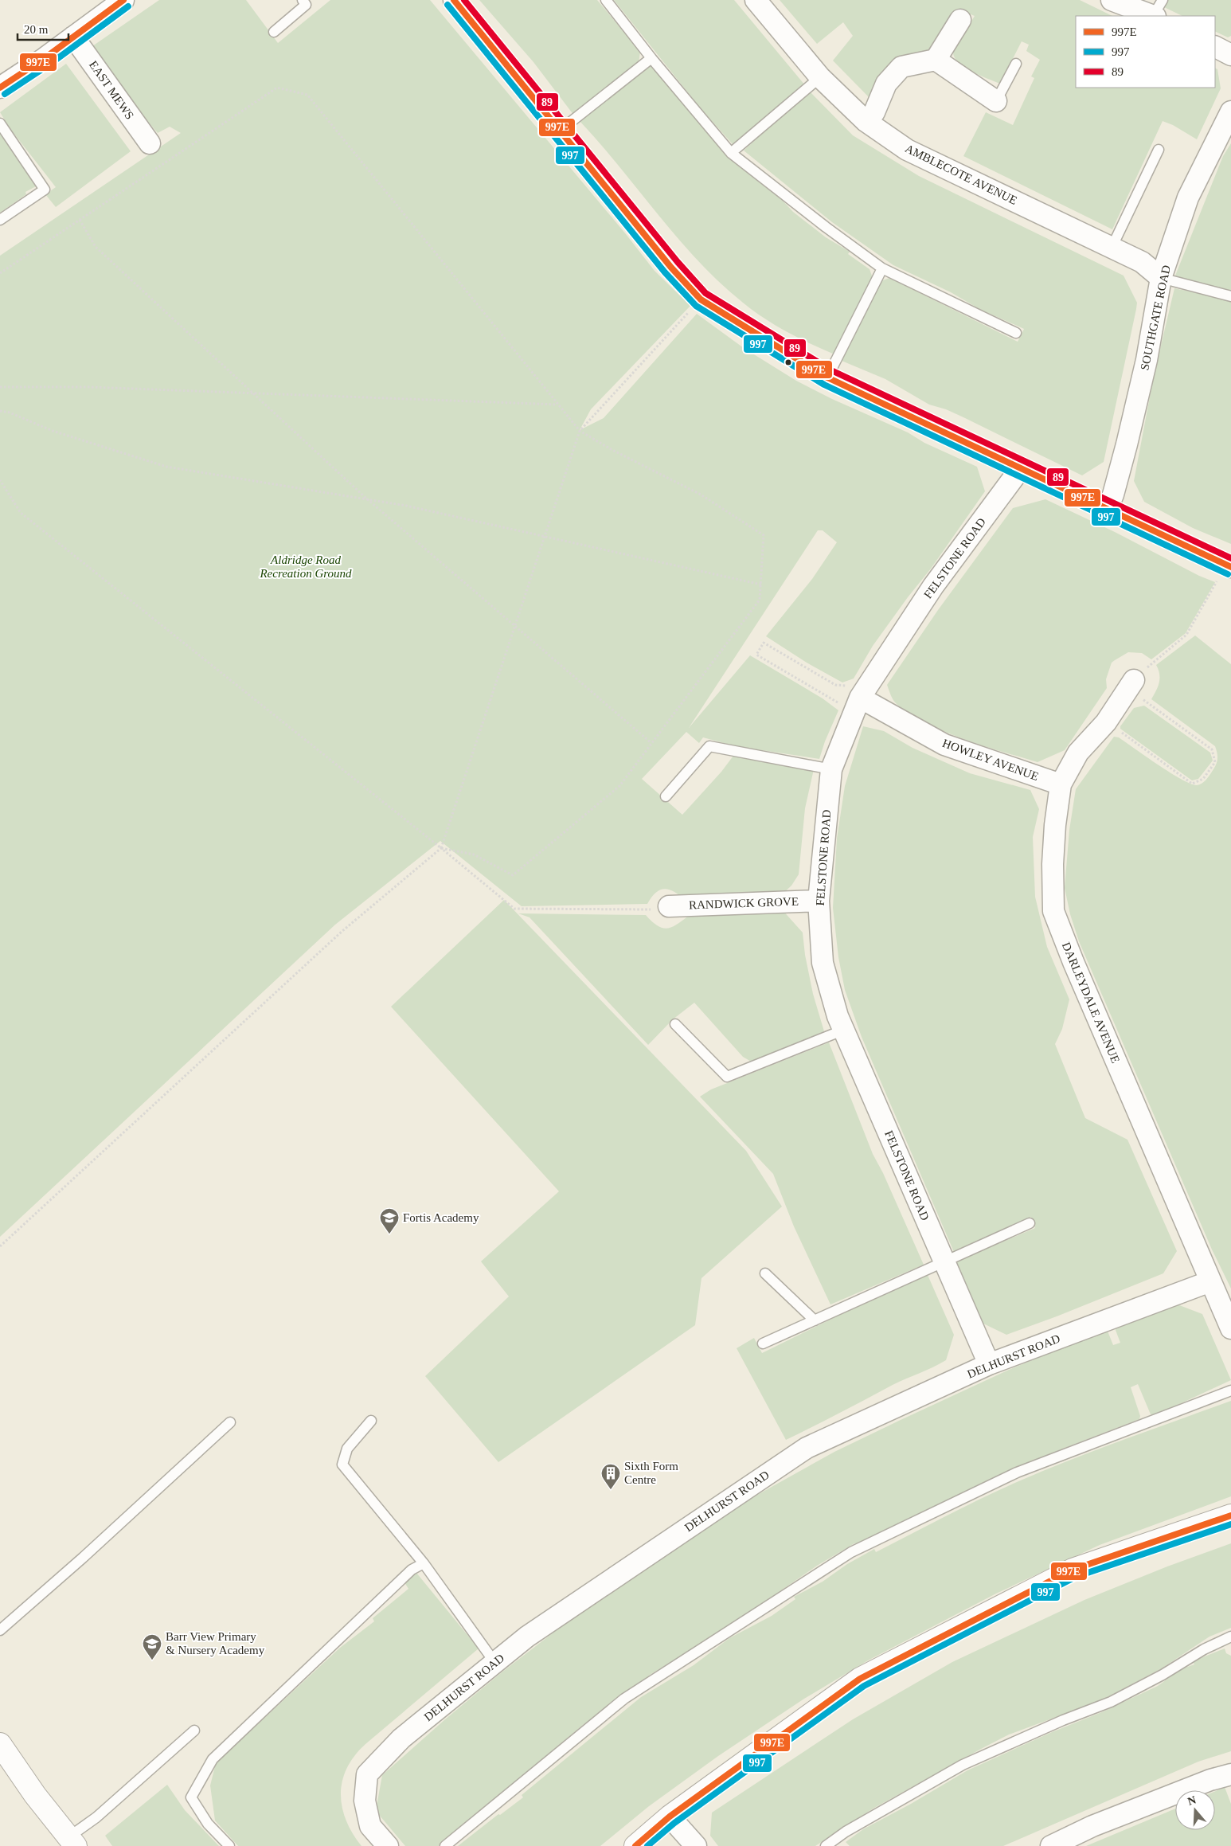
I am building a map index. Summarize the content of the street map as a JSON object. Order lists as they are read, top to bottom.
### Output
{
  "streets": {
    "street": [
      "EAST MEWS",
      "AMBLECOTE AVENUE",
      "SOUTHGATE ROAD",
      "FELSTONE ROAD",
      "HOWLEY AVENUE",
      "RANDWICK GROVE",
      "DARLEYDALE AVENUE",
      "DELHURST ROAD"
    ]
  },
  "crossings": [
    ["AMBLECOTE AVENUE", "SOUTHGATE ROAD"],
    ["FELSTONE ROAD", "HOWLEY AVENUE"],
    ["FELSTONE ROAD", "RANDWICK GROVE"],
    ["FELSTONE ROAD", "DELHURST ROAD"],
    ["HOWLEY AVENUE", "DARLEYDALE AVENUE"],
    ["DARLEYDALE AVENUE", "DELHURST ROAD"]
  ],
  "parks": ["Aldridge Road Recreation Ground"],
  "places": {
    "school or university": ["Fortis Academy", "Barr View Primary & Nursery Academy"],
    "building": ["Sixth Form Centre"]
  },
  "lines": ["transit line 997E", "transit line 89", "transit line 997"],
  "legend": ["997E", "997", "89"],
  "scale_bar": "20 m",
  "north": "top"
}
